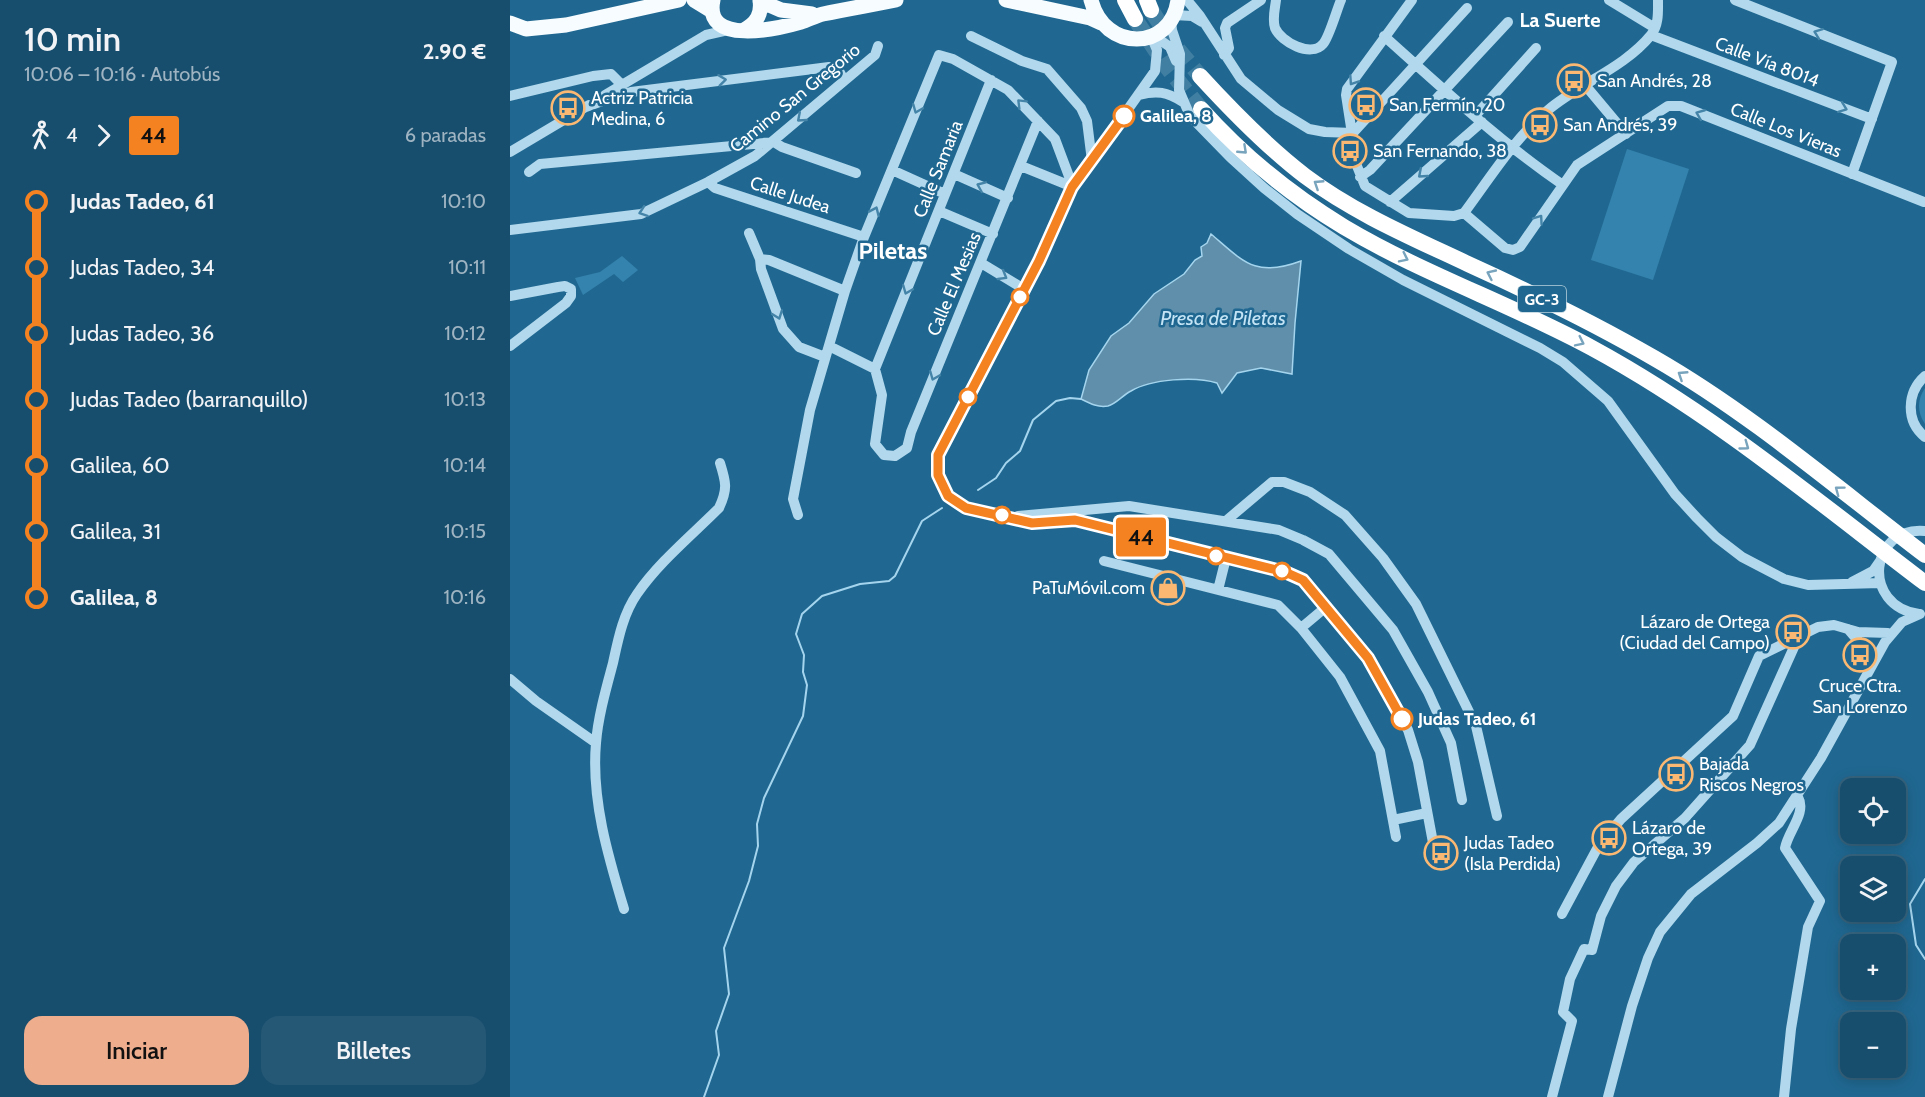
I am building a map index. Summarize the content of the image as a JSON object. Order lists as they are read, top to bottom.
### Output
{
  "streets": {
    "highway": ["GC-3"],
    "street": [
      "Calle Vía 8014",
      "Camino San Gregorio",
      "Calle Los Vieras",
      "Calle Samaria",
      "Calle Judea",
      "Calle El Mesias"
    ]
  },
  "crossings": [
    ["Camino San Gregorio", "Calle Judea"],
    ["Calle Samaria", "Calle El Mesias"]
  ],
  "one_way": ["Calle Vía 8014"],
  "districts": ["La Suerte", "Piletas"],
  "water": ["Presa de Piletas"],
  "places": {
    "bus stop": [
      "San Andrés, 28",
      "San Fermín, 20",
      "Actriz Patricia Medina, 6",
      "San Andrés, 39",
      "San Fernando, 38",
      "Lázaro de Ortega (Ciudad del Campo)",
      "Cruce Ctra. San Lorenzo",
      "Bajada Riscos Negros",
      "Lázaro de Ortega, 39",
      "Judas Tadeo (Isla Perdida)"
    ],
    "other": ["Galilea, 8", "Judas Tadeo, 61"],
    "shop": ["PaTuMóvil.com"]
  },
  "lines": ["bus line 44"],
  "page": {
    "heading": ["10 min", "10:06 – 10:16 · Autobús", "2.90 €"],
    "on_map": "44",
    "legs": ["4", "44", "6 paradas"],
    "list": [
      {
        "name": "Judas Tadeo, 61",
        "value": "10:10"
      },
      {
        "name": "Judas Tadeo, 34",
        "value": "10:11"
      },
      {
        "name": "Judas Tadeo, 36",
        "value": "10:12"
      },
      {
        "name": "Judas Tadeo (barranquillo)",
        "value": "10:13"
      },
      {
        "name": "Galilea, 60",
        "value": "10:14"
      },
      {
        "name": "Galilea, 31",
        "value": "10:15"
      },
      {
        "name": "Galilea, 8",
        "value": "10:16"
      }
    ],
    "map_buttons": ["+", "−"],
    "buttons": ["Iniciar", "Billetes"]
  }
}
